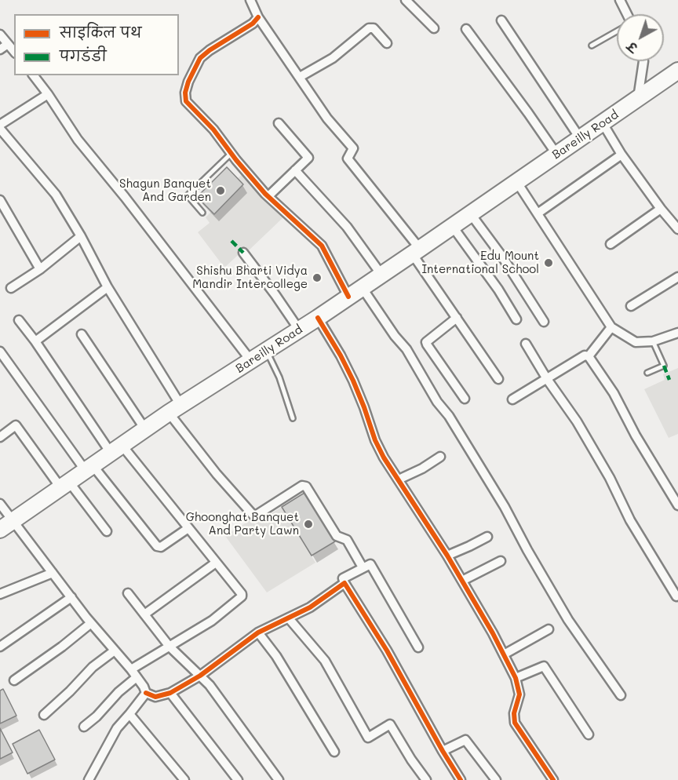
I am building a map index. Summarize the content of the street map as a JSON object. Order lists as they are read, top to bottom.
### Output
{
  "streets": {
    "highway": ["Bareilly Road"]
  },
  "places": [
    "Shagun Banquet And Garden",
    "Edu Mount International School",
    "Shishu Bharti Vidya Mandir Intercollege",
    "Ghoonghat Banquet And Party Lawn"
  ],
  "legend": ["साइकिल पथ", "पगडंडी"],
  "north": "bottom left"
}
